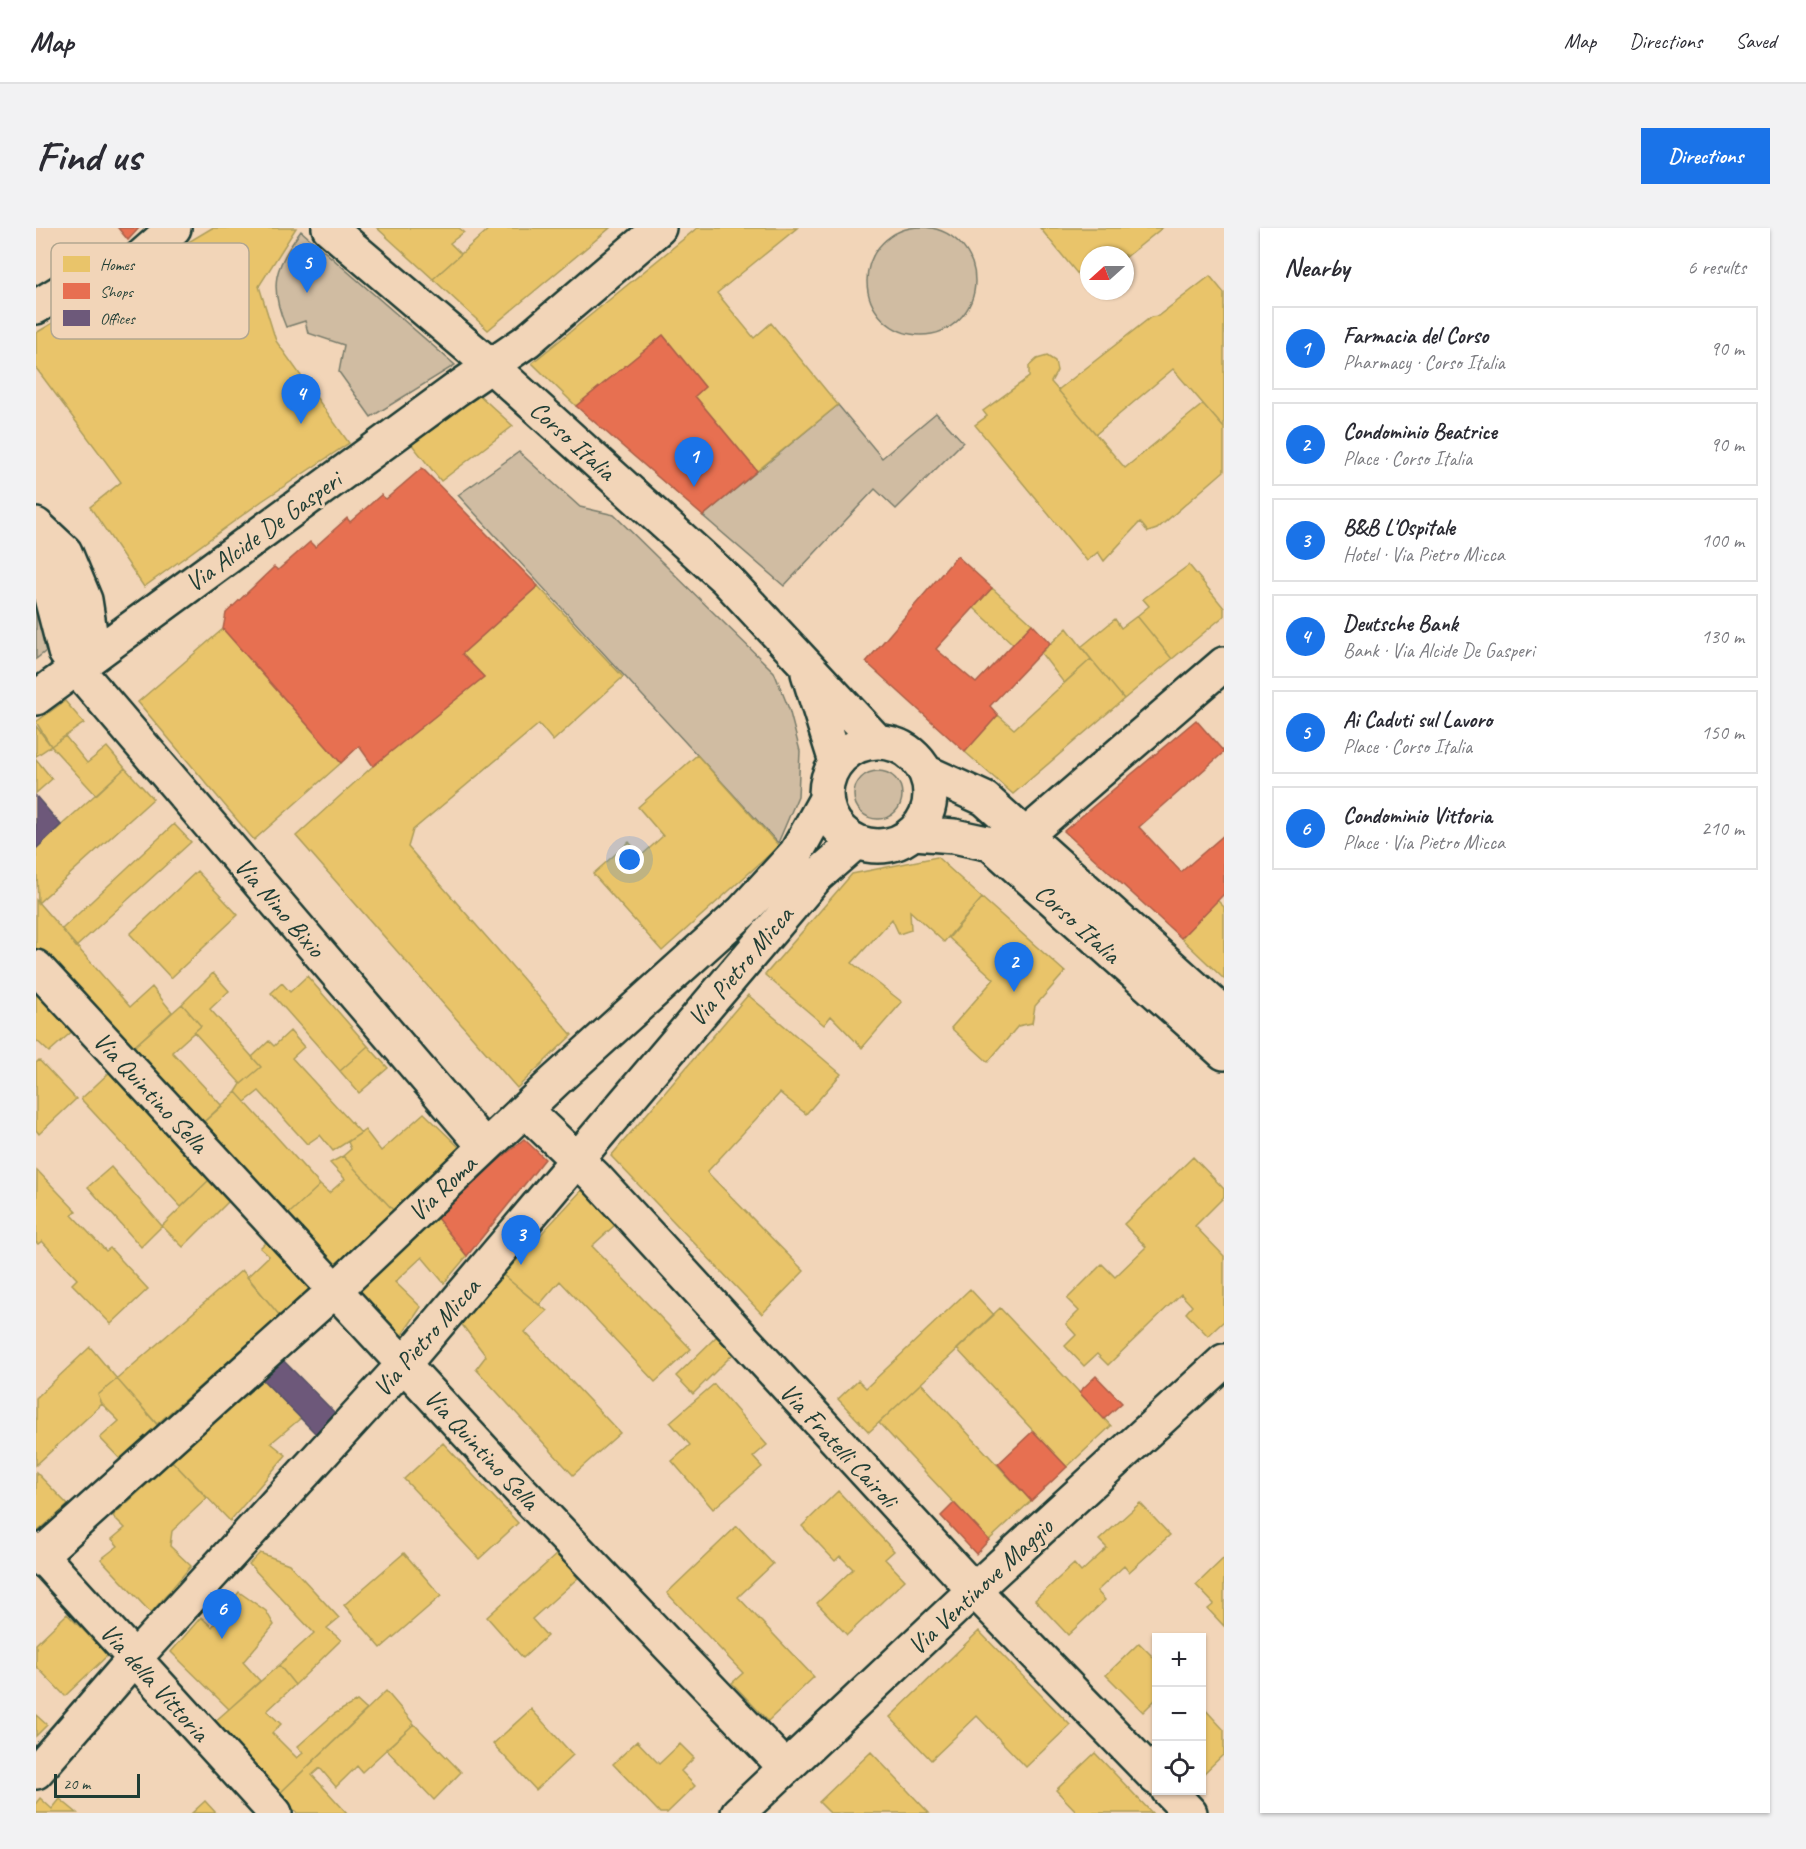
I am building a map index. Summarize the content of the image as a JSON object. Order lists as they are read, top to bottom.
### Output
{
  "streets": {
    "street": [
      "Corso Italia",
      "Via Alcide De Gasperi",
      "Via Nino Bixio",
      "Via Pietro Micca",
      "Via Quintino Sella",
      "Via Roma",
      "Via Fratelli Cairoli",
      "Via Ventinove Maggio",
      "Via della Vittoria"
    ]
  },
  "crossings": [
    ["Corso Italia", "Via Alcide De Gasperi"],
    ["Corso Italia", "Via Pietro Micca"],
    ["Corso Italia", "Via Roma"],
    ["Via Alcide De Gasperi", "Via Nino Bixio"],
    ["Via Nino Bixio", "Via Roma"],
    ["Via Pietro Micca", "Via Quintino Sella"],
    ["Via Pietro Micca", "Via Roma"],
    ["Via Pietro Micca", "Via Fratelli Cairoli"],
    ["Via Pietro Micca", "Via della Vittoria"],
    ["Via Quintino Sella", "Via Roma"],
    ["Via Quintino Sella", "Via Ventinove Maggio"],
    ["Via Roma", "Via Fratelli Cairoli"],
    ["Via Roma", "Via della Vittoria"],
    ["Via Fratelli Cairoli", "Via Ventinove Maggio"]
  ],
  "legend": ["Homes", "Shops", "Offices"],
  "scale_bar": "20 m",
  "north": "left",
  "page": {
    "header": "Map",
    "nav": ["Map", "Directions", "Saved"],
    "buttons": "Directions",
    "title": "Find us",
    "heading": ["Nearby", "6 results"],
    "pins": [
      "5",
      "4",
      "1",
      "2",
      "3",
      "6"
    ],
    "list": [
      {
        "mark": "1",
        "name": "Farmacia del Corso",
        "note": "Pharmacy · Corso Italia",
        "value": "90 m"
      },
      {
        "mark": "2",
        "name": "Condominio Beatrice",
        "note": "Place · Corso Italia",
        "value": "90 m"
      },
      {
        "mark": "3",
        "name": "B&B L'Ospitale",
        "note": "Hotel · Via Pietro Micca",
        "value": "100 m"
      },
      {
        "mark": "4",
        "name": "Deutsche Bank",
        "note": "Bank · Via Alcide De Gasperi",
        "value": "130 m"
      },
      {
        "mark": "5",
        "name": "Ai Caduti sul Lavoro",
        "note": "Place · Corso Italia",
        "value": "150 m"
      },
      {
        "mark": "6",
        "name": "Condominio Vittoria",
        "note": "Place · Via Pietro Micca",
        "value": "210 m"
      }
    ],
    "map_buttons": ["+", "−"],
    "scale": "20 m"
  }
}
